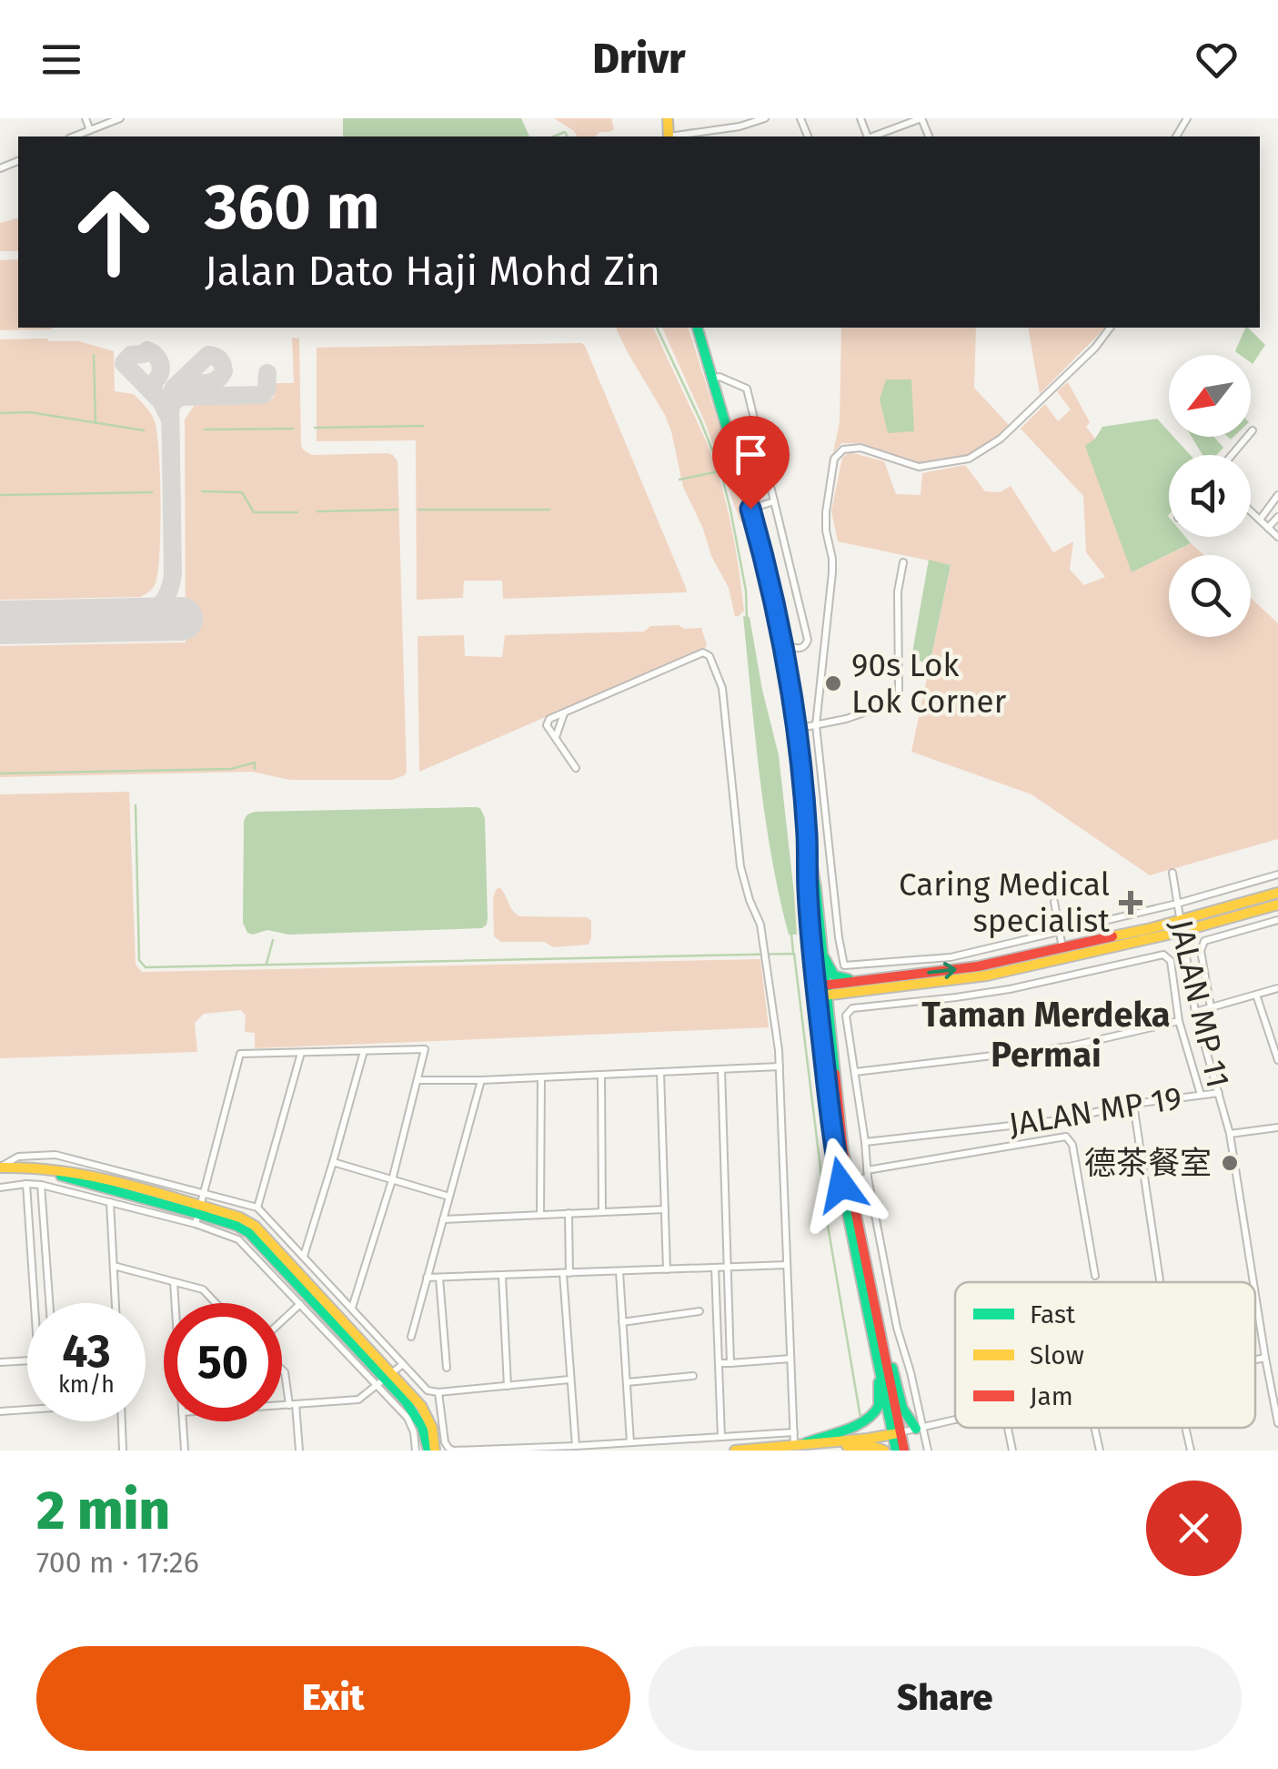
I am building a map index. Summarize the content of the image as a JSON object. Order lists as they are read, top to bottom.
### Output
{
  "streets": {
    "street": ["JALAN MP 11", "JALAN MP 19"]
  },
  "crossings": [
    ["JALAN MP 11", "JALAN MP 19"]
  ],
  "districts": ["Taman Merdeka Permai"],
  "places": {
    "other": ["90s Lok Lok Corner", "德茶餐室"],
    "health": ["Caring Medical specialist"]
  },
  "legend": ["Fast", "Slow", "Jam"],
  "north": "bottom left",
  "page": {
    "header": "Drivr",
    "turn": ["360 m", "Jalan Dato Haji Mohd Zin"],
    "speed": "43 km/h",
    "limit": "50",
    "heading": ["2 min", "700 m · 17:26"],
    "buttons": ["Exit", "Share"]
  }
}
